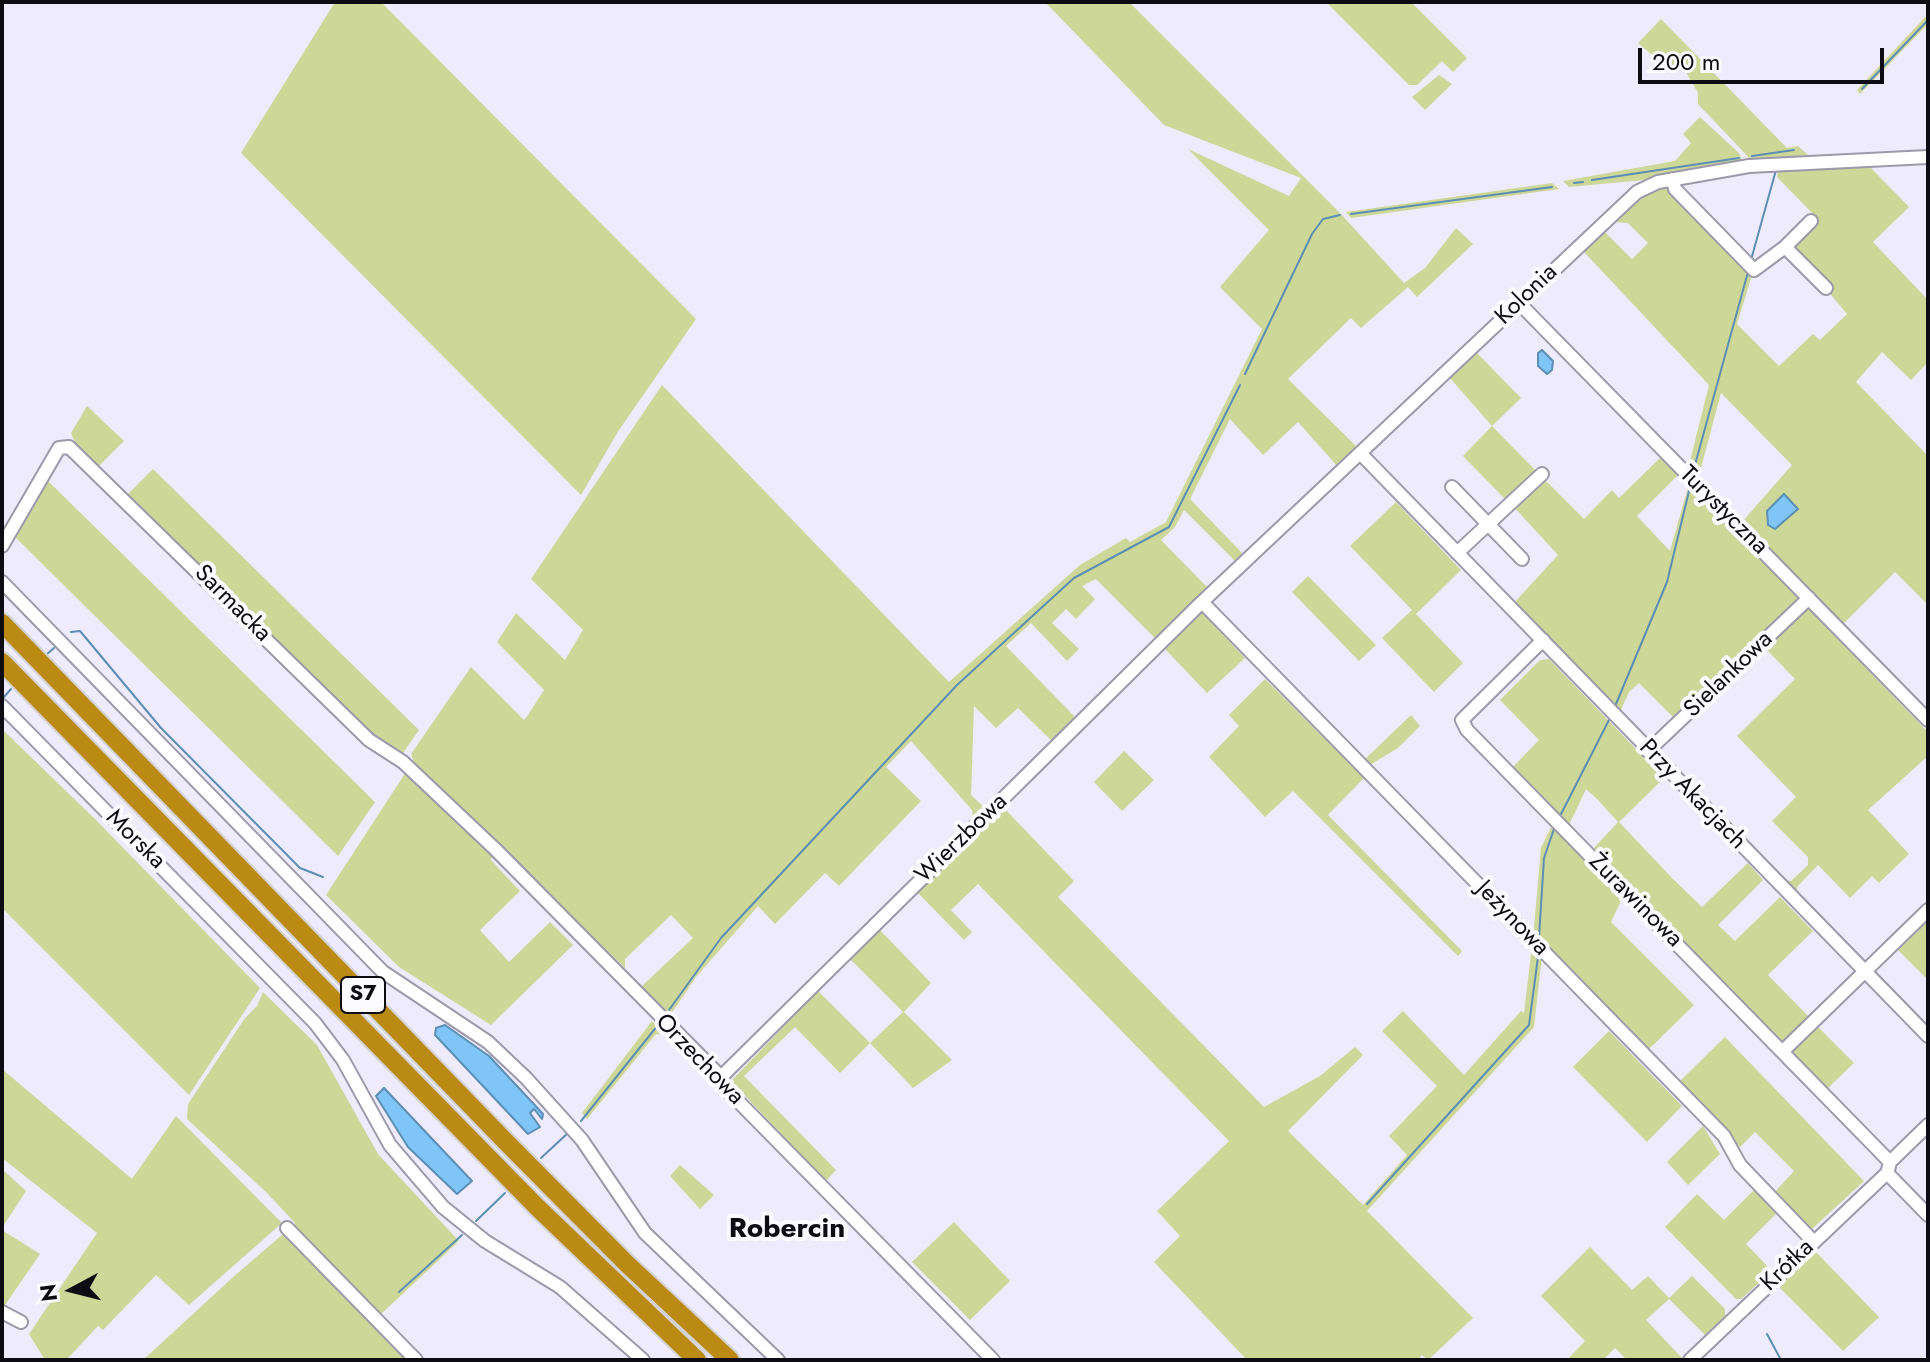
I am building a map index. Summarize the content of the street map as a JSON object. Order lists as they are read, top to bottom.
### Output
{
  "streets": {
    "highway": ["S7"],
    "street": [
      "Kolonia",
      "Turystyczna",
      "Sarmacka",
      "Sielankowa",
      "Przy Akacjach",
      "Wierzbowa",
      "Morska",
      "Żurawinowa",
      "Jeżynowa",
      "Orzechowa",
      "Krótka"
    ]
  },
  "crossings": [
    ["Kolonia", "Turystyczna"],
    ["Kolonia", "Przy Akacjach"],
    ["Kolonia", "Wierzbowa"],
    ["Kolonia", "Jeżynowa"],
    ["Turystyczna", "Sielankowa"],
    ["Sarmacka", "Orzechowa"],
    ["Sielankowa", "Przy Akacjach"],
    ["Przy Akacjach", "Żurawinowa"],
    ["Wierzbowa", "Jeżynowa"],
    ["Wierzbowa", "Orzechowa"],
    ["Żurawinowa", "Krótka"],
    ["Jeżynowa", "Krótka"]
  ],
  "districts": ["Robercin"],
  "scale_bar": "200 m",
  "north": "left"
}
